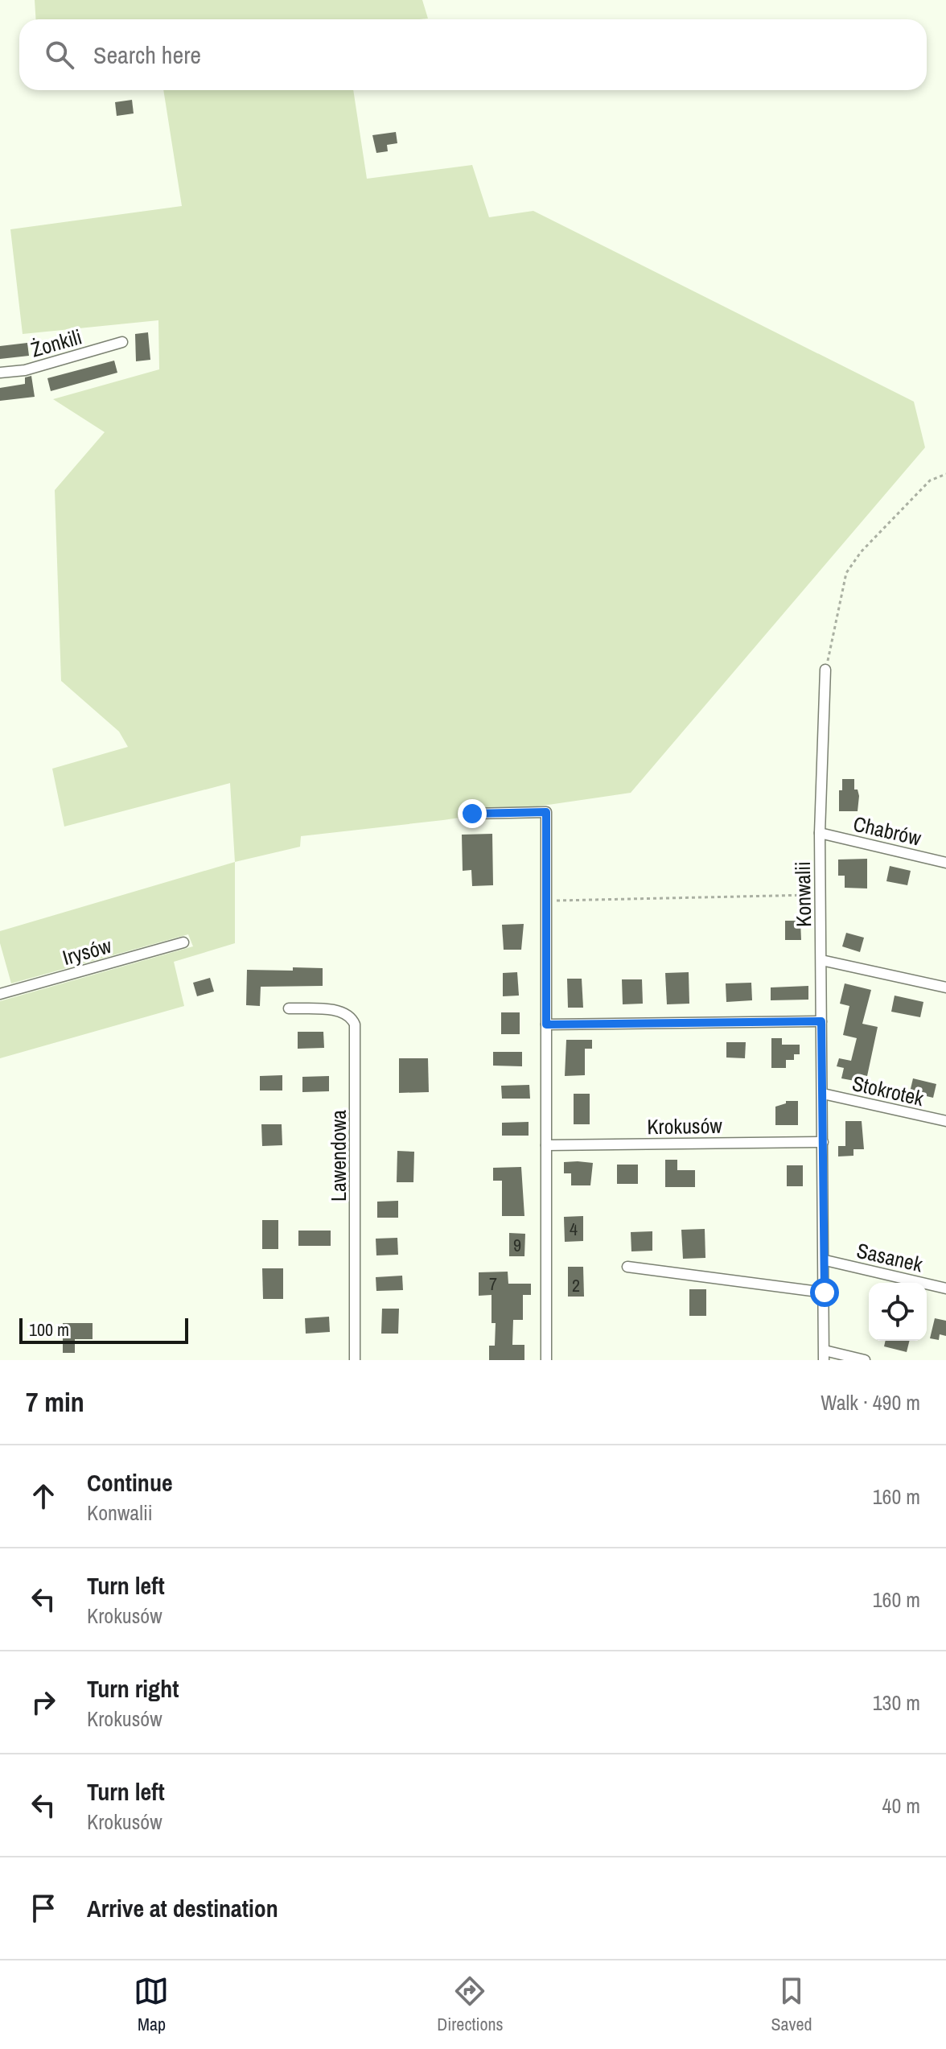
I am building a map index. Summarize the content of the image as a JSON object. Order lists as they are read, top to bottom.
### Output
{
  "streets": {
    "street": [
      "Żonkili",
      "Chabrów",
      "Konwalii",
      "Irysów",
      "Stokrotek",
      "Krokusów",
      "Lawendowa",
      "Sasanek"
    ]
  },
  "crossings": [
    ["Chabrów", "Konwalii"],
    ["Konwalii", "Stokrotek"],
    ["Konwalii", "Krokusów"],
    ["Konwalii", "Sasanek"]
  ],
  "house_numbers": [
    "4",
    "9",
    "7",
    "2"
  ],
  "scale_bar": "100 m",
  "page": {
    "search": "Search here",
    "scale": "100 m",
    "heading": ["7 min", "Walk · 490 m"],
    "list": [
      ["Continue", "Konwalii", "160 m"],
      ["Turn left", "Krokusów", "160 m"],
      ["Turn right", "Krokusów", "130 m"],
      ["Turn left", "Krokusów", "40 m"],
      "Arrive at destination"
    ],
    "nav": ["Map", "Directions", "Saved"]
  }
}
